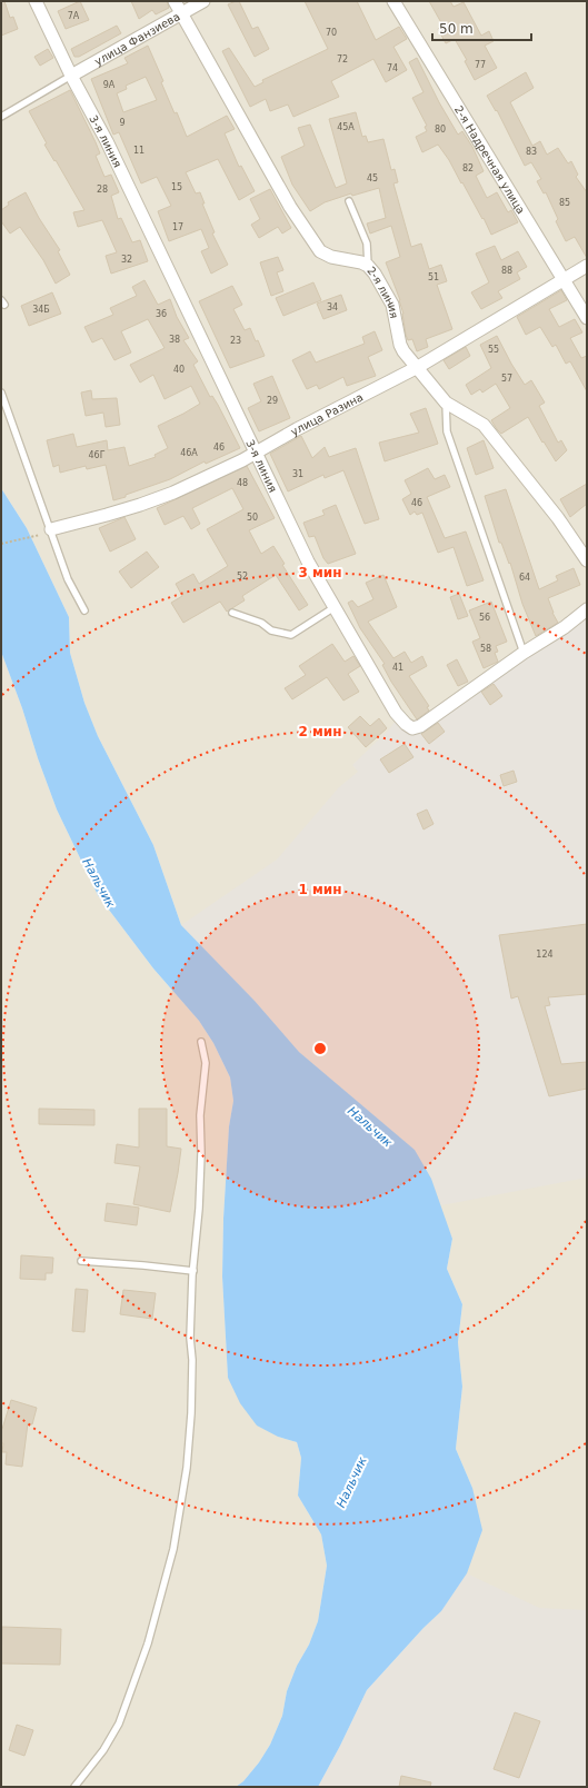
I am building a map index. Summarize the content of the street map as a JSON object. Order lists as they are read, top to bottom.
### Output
{
  "streets": {
    "street": [
      "улица Фанзиева",
      "3-я линия",
      "2-я Надречная улица",
      "2-я линия",
      "улица Разина"
    ]
  },
  "crossings": [
    ["улица Фанзиева", "3-я линия"],
    ["улица Фанзиева", "2-я линия"],
    ["3-я линия", "улица Разина"],
    ["2-я Надречная улица", "улица Разина"],
    ["2-я линия", "улица Разина"]
  ],
  "water": ["Нальчик"],
  "house_numbers": [
    "7А",
    "70",
    "72",
    "77",
    "74",
    "9А",
    "9",
    "45А",
    "80",
    "11",
    "83",
    "82",
    "45",
    "15",
    "28",
    "85",
    "17",
    "32",
    "88",
    "51",
    "34",
    "34Б",
    "36",
    "38",
    "23",
    "55",
    "40",
    "57",
    "29",
    "46",
    "46А",
    "46Г",
    "31",
    "48",
    "46",
    "50",
    "52",
    "64",
    "56",
    "58",
    "41",
    "124"
  ],
  "scale_bar": "50 m",
  "rings": ["3 мин", "2 мин", "1 мин"]
}
